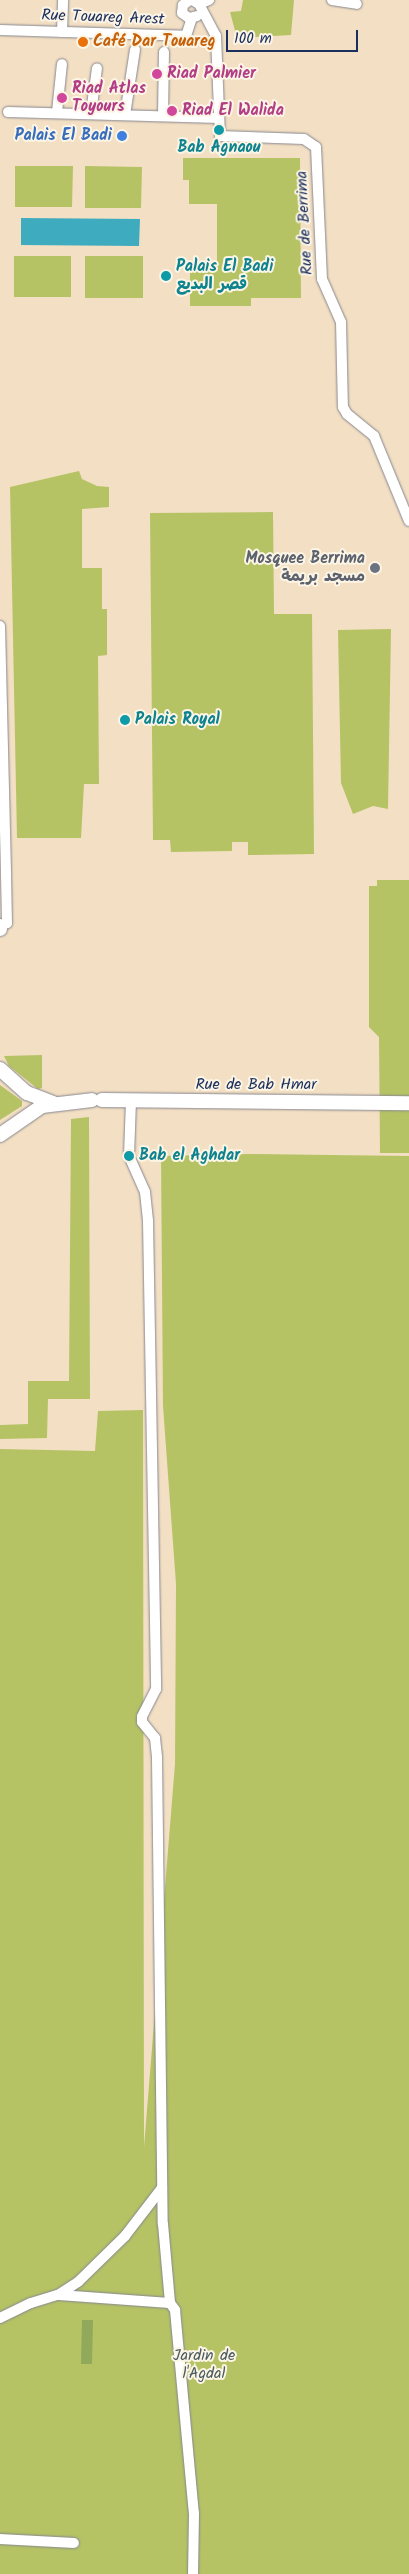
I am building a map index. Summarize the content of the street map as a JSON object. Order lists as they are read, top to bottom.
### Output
{
  "streets": {
    "main road": ["Rue de Bab Hmar"],
    "street": ["Rue Touareg Arest", "Rue de Berrima"]
  },
  "parks": ["Jardin de l'Agdal"],
  "places": [
    "Café Dar Touareg",
    "Riad Palmier",
    "Riad Atlas Toyours",
    "Riad El Walida",
    "Bab Agnaou",
    "Palais El Badi",
    "Palais El Badi قصر البديع",
    "Mosquee Berrima مسجد بريمة",
    "Palais Royal",
    "Bab el Aghdar"
  ],
  "scale_bar": "100 m"
}
